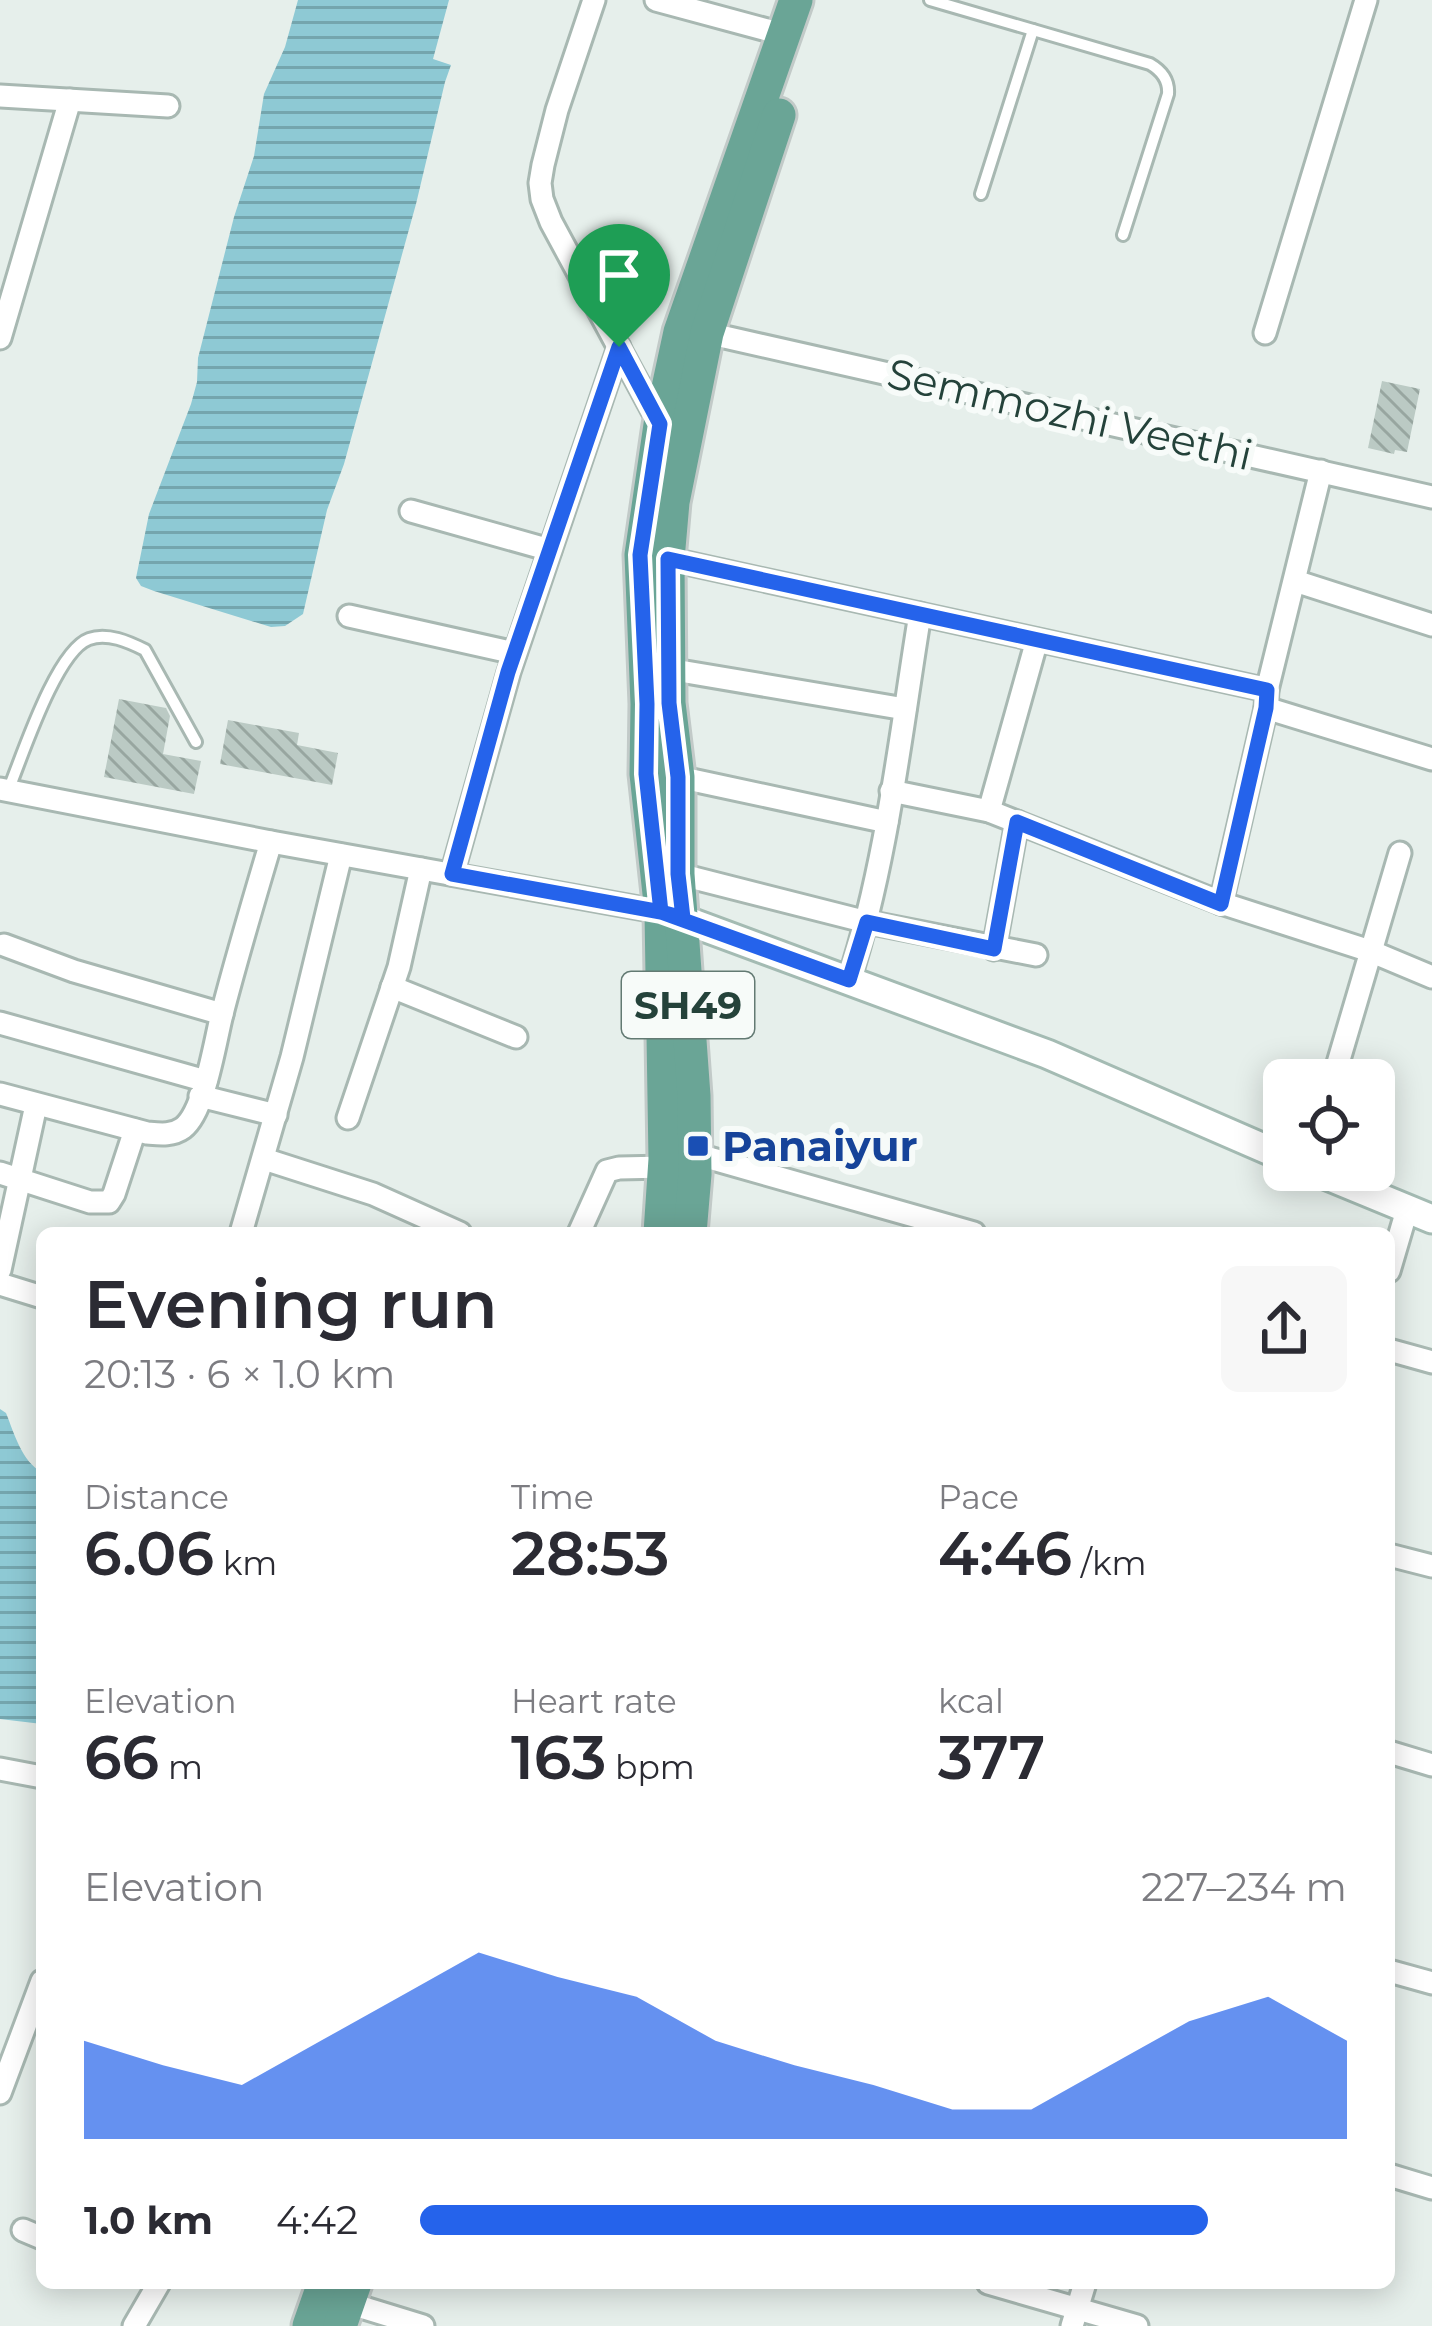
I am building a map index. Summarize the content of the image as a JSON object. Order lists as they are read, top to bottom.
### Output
{
  "streets": {
    "main road": ["SH49"],
    "street": ["Semmozhi Veethi"]
  },
  "crossings": [
    ["Semmozhi Veethi", "SH49"]
  ],
  "places": {
    "transit": ["Panaiyur"]
  },
  "page": {
    "heading": ["Evening run", "20:13 · 6 × 1.0 km"],
    "stats": [
      ["Distance", "6.06 km"],
      ["Time", "28:53"],
      ["Pace", "4:46 /km"],
      ["Elevation", "66 m"],
      ["Heart rate", "163 bpm"],
      ["kcal", "377"]
    ],
    "chart": ["Elevation", "227–234 m"],
    "list": [
      {
        "name": "1.0 km",
        "note": "4:42"
      }
    ]
  }
}
